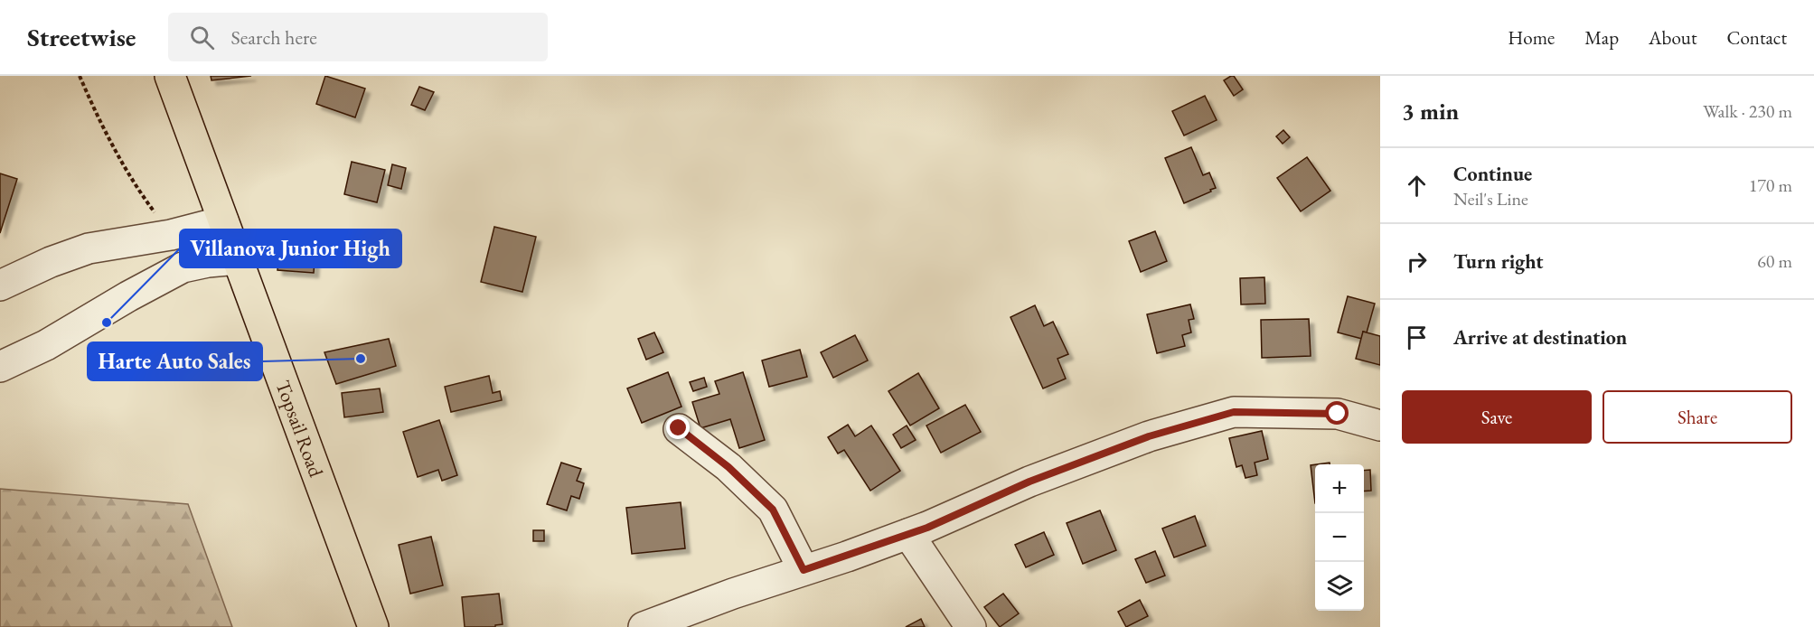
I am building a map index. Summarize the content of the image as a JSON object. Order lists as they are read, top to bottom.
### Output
{
  "streets": {
    "main road": ["Topsail Road"]
  },
  "places": ["Villanova Junior High", "Harte Auto Sales"],
  "page": {
    "header": "Streetwise",
    "search": "Search here",
    "nav": [
      "Home",
      "Map",
      "About",
      "Contact"
    ],
    "heading": ["3 min", "Walk · 230 m"],
    "list": [
      ["Continue", "Neil's Line", "170 m"],
      ["Turn right", "60 m"],
      "Arrive at destination"
    ],
    "buttons": ["Save", "Share"],
    "map_buttons": ["+", "−"]
  }
}
